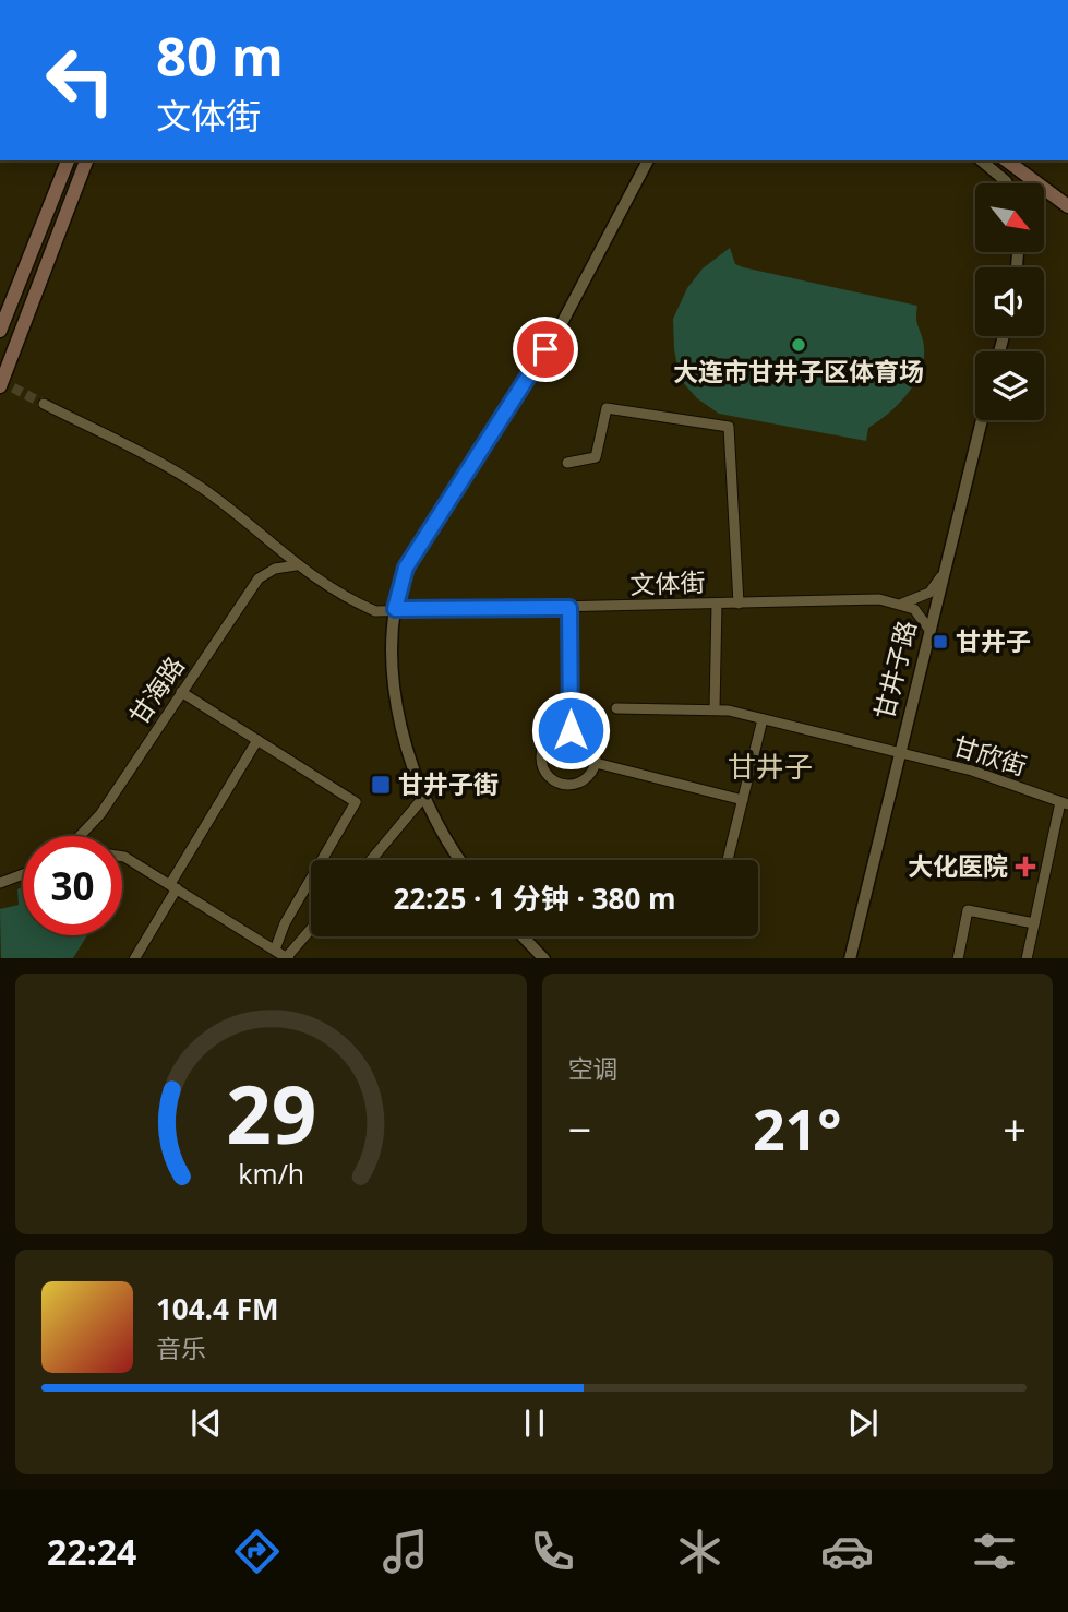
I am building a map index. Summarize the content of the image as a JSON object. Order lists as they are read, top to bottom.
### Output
{
  "streets": {
    "street": [
      "文体街",
      "甘井子路",
      "甘海路",
      "甘欣街"
    ]
  },
  "crossings": [
    ["文体街", "甘海路"],
    ["甘井子路", "甘欣街"]
  ],
  "districts": ["甘井子"],
  "places": {
    "other": ["大连市甘井子区体育场"],
    "transit": ["甘井子", "甘井子街"],
    "health": ["大化医院"]
  },
  "north": "bottom right",
  "page": {
    "turn": ["80 m", "文体街"],
    "limit": "30",
    "trip": "22:25 · 1 分钟 · 380 m",
    "tile": "空调",
    "heat": ["−", "21°", "+"],
    "song": ["104.4 FM", "音乐"],
    "tabs": "22:24",
    "gauge": ["29", "km/h"]
  }
}
